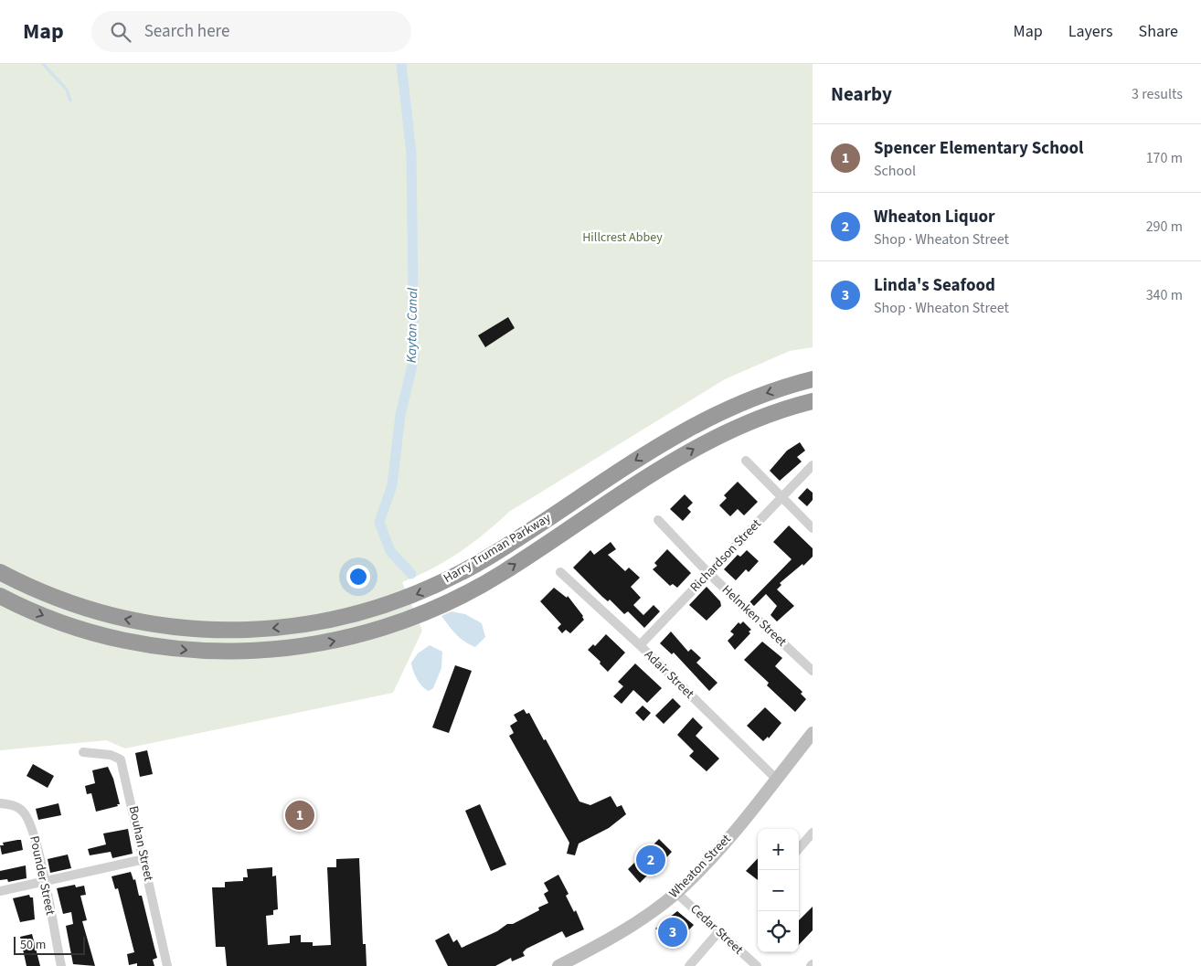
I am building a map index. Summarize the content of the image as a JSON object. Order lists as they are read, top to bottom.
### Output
{
  "streets": {
    "highway": ["Harry Truman Parkway"],
    "main road": ["Wheaton Street"],
    "street": [
      "Richardson Street",
      "Helmken Street",
      "Adair Street",
      "Bouhan Street",
      "Pounder Street",
      "Cedar Street"
    ]
  },
  "crossings": [
    ["Richardson Street", "Helmken Street"],
    ["Richardson Street", "Adair Street"],
    ["Adair Street", "Wheaton Street"],
    ["Wheaton Street", "Cedar Street"]
  ],
  "water": ["Kayton Canal"],
  "parks": ["Hillcrest Abbey"],
  "scale_bar": "50 m",
  "page": {
    "header": "Map",
    "search": "Search here",
    "nav": ["Map", "Layers", "Share"],
    "heading": ["Nearby", "3 results"],
    "list": [
      {
        "mark": "1",
        "name": "Spencer Elementary School",
        "note": "School",
        "value": "170 m"
      },
      {
        "mark": "2",
        "name": "Wheaton Liquor",
        "note": "Shop · Wheaton Street",
        "value": "290 m"
      },
      {
        "mark": "3",
        "name": "Linda's Seafood",
        "note": "Shop · Wheaton Street",
        "value": "340 m"
      }
    ],
    "pins": ["1", "2", "3"],
    "map_buttons": ["+", "−"],
    "scale": "50 m"
  }
}
